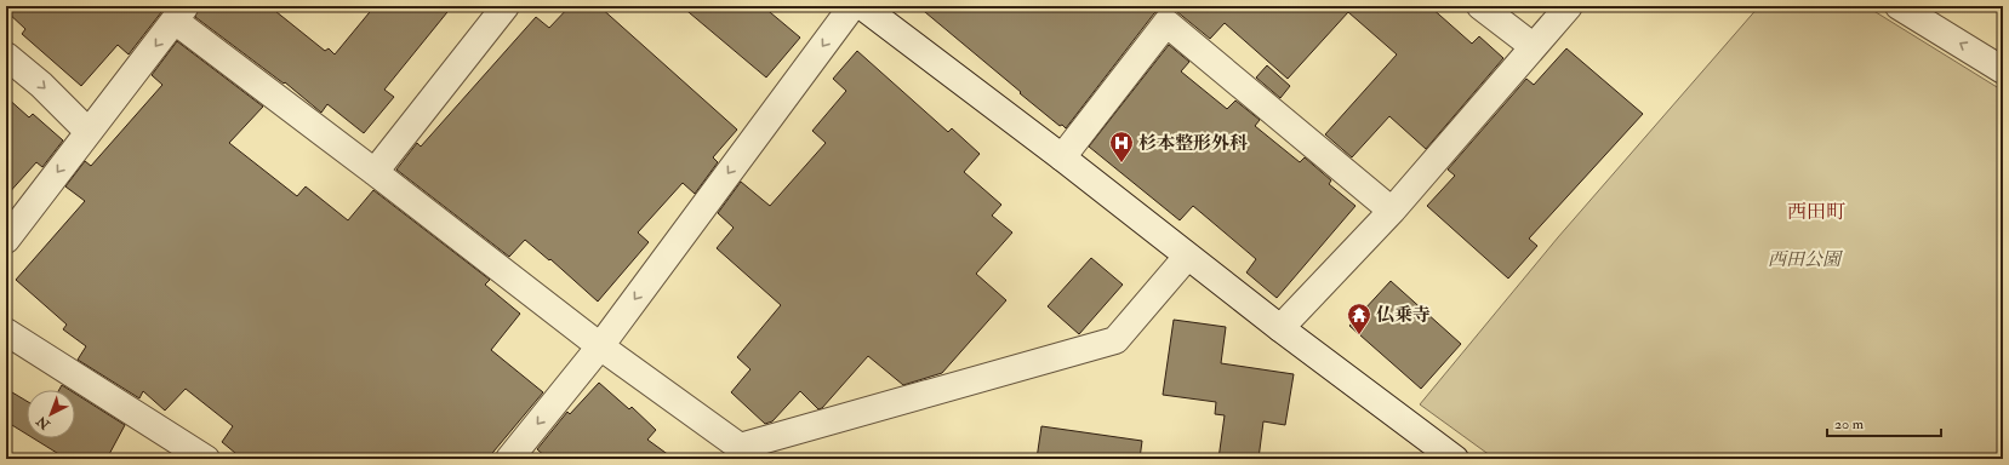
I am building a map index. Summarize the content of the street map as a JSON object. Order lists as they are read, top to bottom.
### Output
{
  "districts": ["西田町"],
  "parks": ["西田公園"],
  "places": {
    "hospital": ["杉本整形外科"],
    "temple": ["仏乗寺"]
  },
  "scale_bar": "20 m",
  "north": "bottom left"
}
